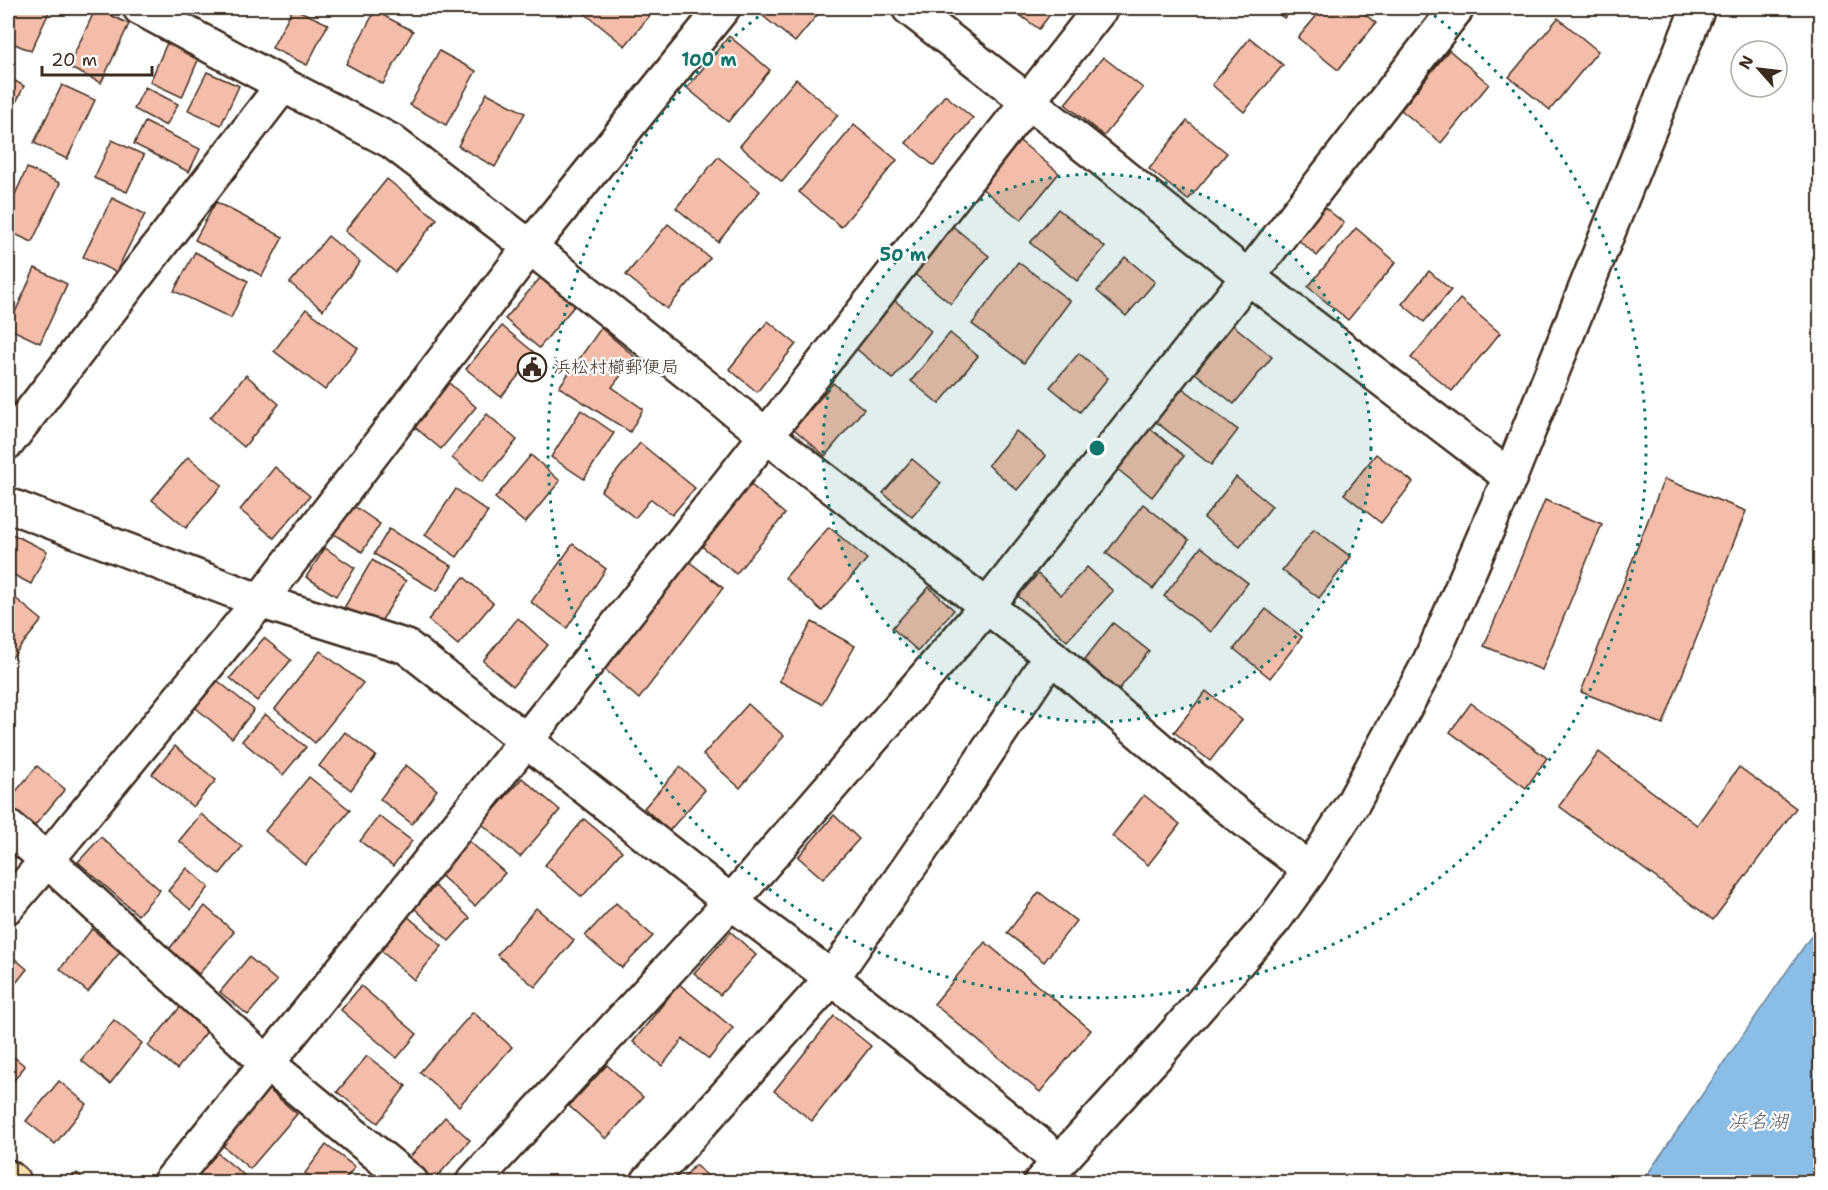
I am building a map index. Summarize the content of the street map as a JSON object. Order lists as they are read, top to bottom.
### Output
{
  "water": ["浜名湖"],
  "places": {
    "public building": ["浜松村櫛郵便局"]
  },
  "scale_bar": "20 m",
  "north": "top left",
  "rings": ["100 m", "50 m"]
}
